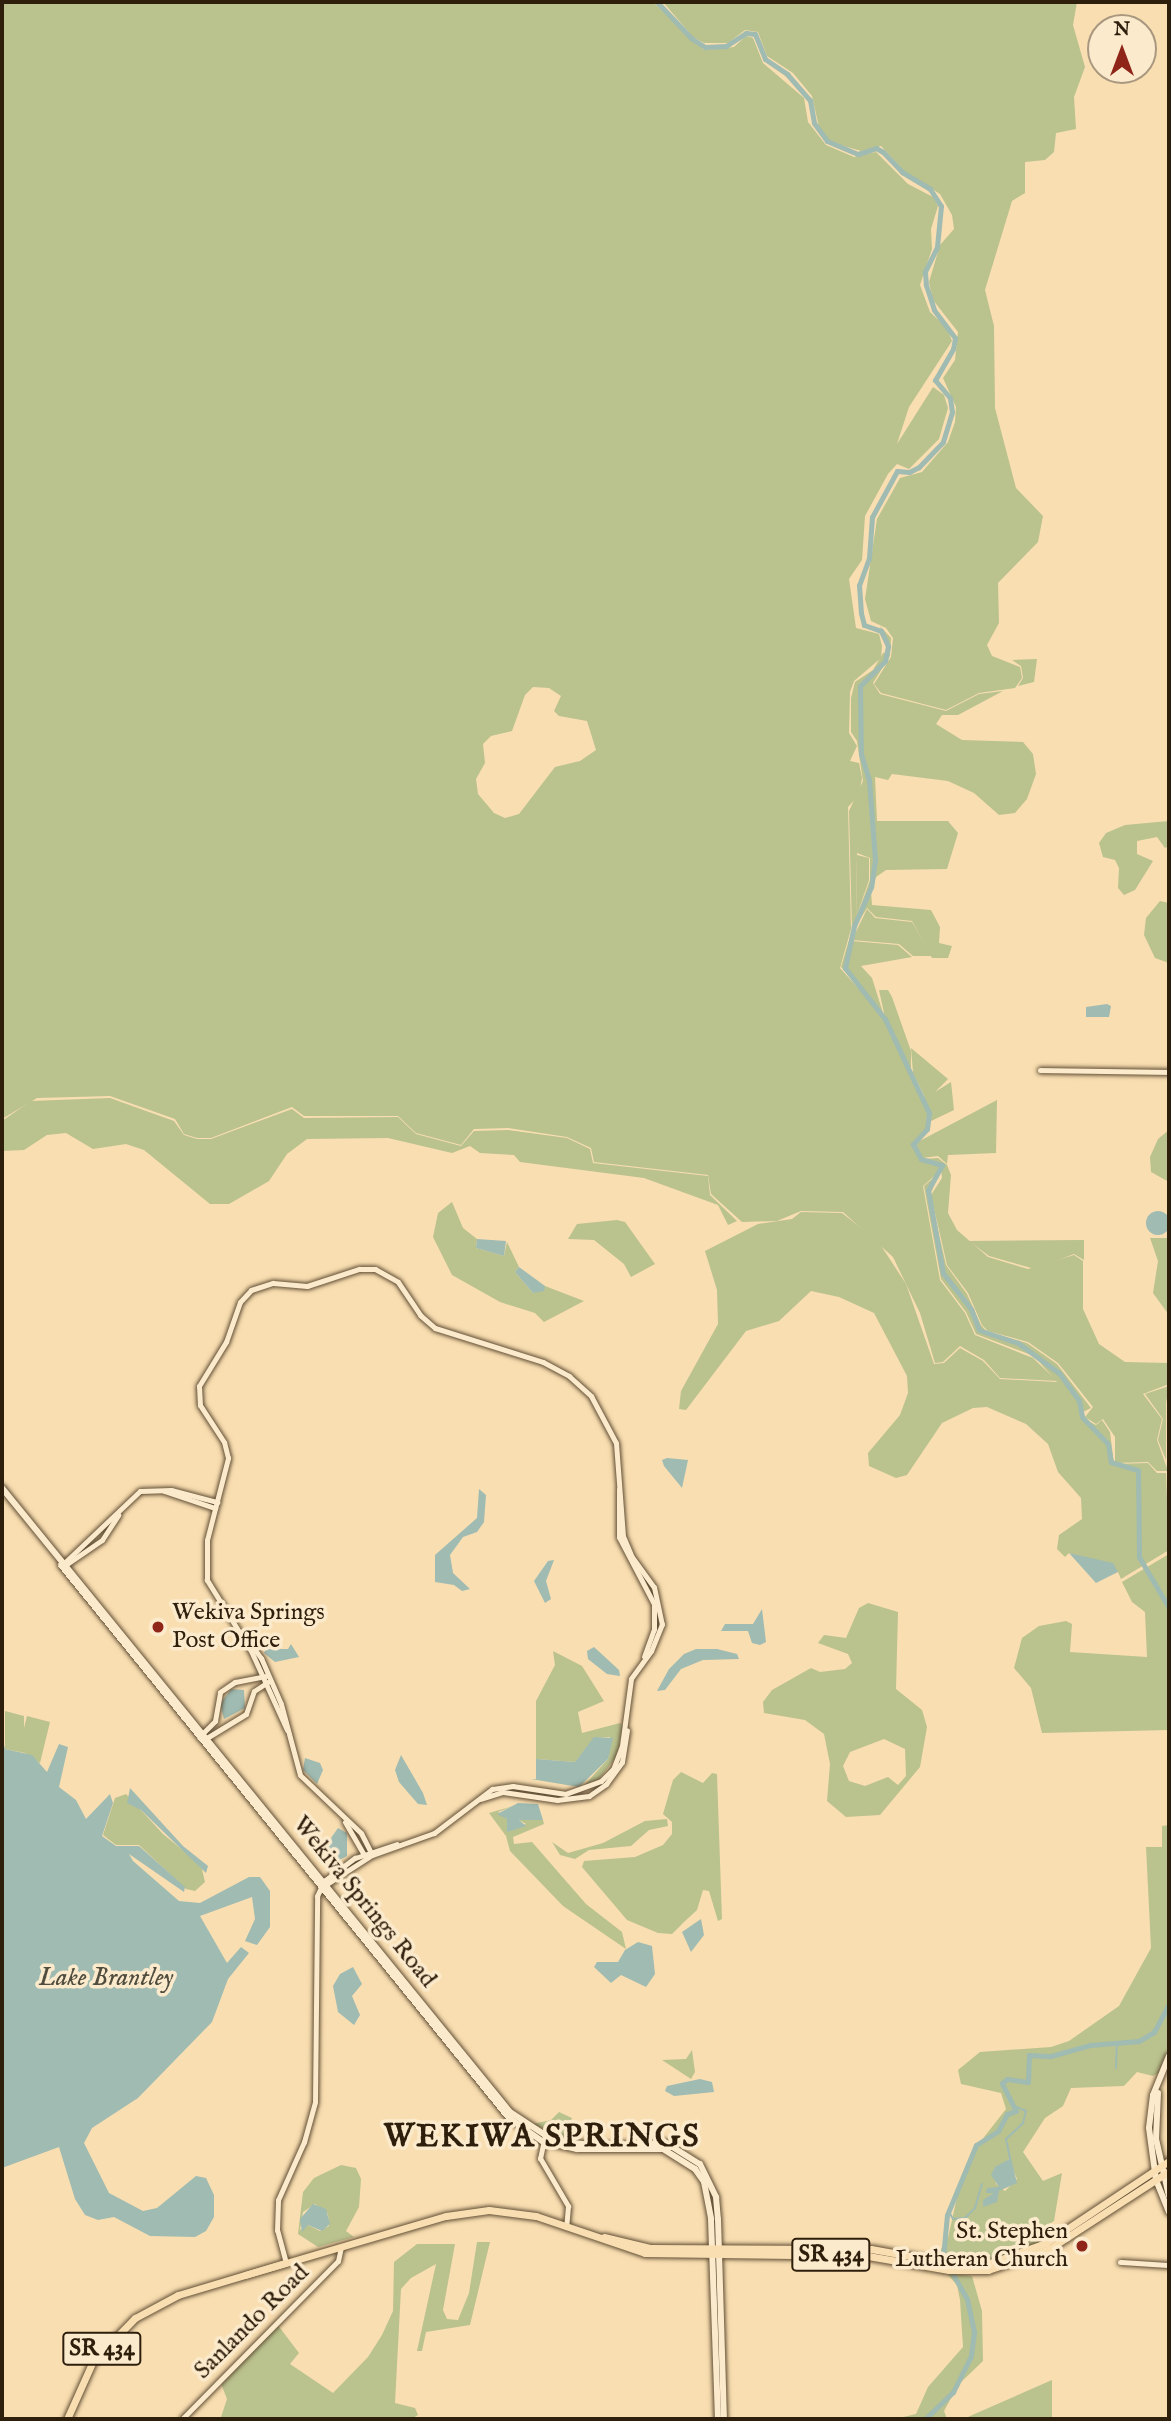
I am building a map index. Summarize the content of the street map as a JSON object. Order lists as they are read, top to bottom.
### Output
{
  "streets": {
    "main road": ["Wekiva Springs Road", "SR 434"],
    "street": ["Sanlando Road"]
  },
  "crossings": [
    ["Wekiva Springs Road", "SR 434"],
    ["SR 434", "Sanlando Road"]
  ],
  "districts": ["WEKIWA SPRINGS"],
  "water": ["Lake Brantley"],
  "places": ["Wekiva Springs Post Office", "St. Stephen Lutheran Church"],
  "north": "top"
}
